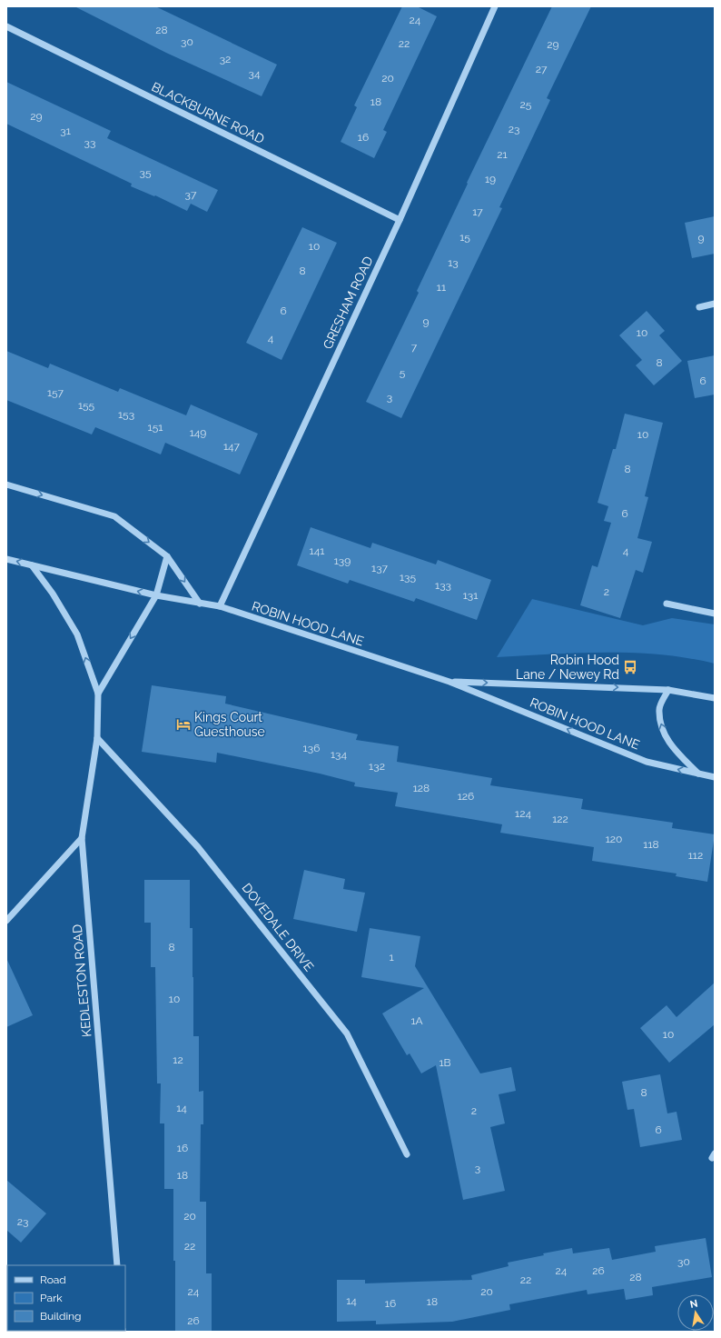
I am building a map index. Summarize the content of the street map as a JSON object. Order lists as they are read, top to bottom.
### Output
{
  "streets": {
    "street": [
      "BLACKBURNE ROAD",
      "GRESHAM ROAD",
      "ROBIN HOOD LANE",
      "DOVEDALE DRIVE",
      "KEDLESTON ROAD"
    ]
  },
  "crossings": [
    ["BLACKBURNE ROAD", "GRESHAM ROAD"],
    ["GRESHAM ROAD", "ROBIN HOOD LANE"],
    ["ROBIN HOOD LANE", "KEDLESTON ROAD"],
    ["DOVEDALE DRIVE", "KEDLESTON ROAD"]
  ],
  "places": {
    "bus stop": ["Robin Hood Lane / Newey Rd"],
    "hotel": ["Kings Court Guesthouse"]
  },
  "house_numbers": [
    "24",
    "28",
    "30",
    "22",
    "29",
    "32",
    "27",
    "34",
    "20",
    "18",
    "25",
    "29",
    "23",
    "31",
    "16",
    "33",
    "21",
    "35",
    "19",
    "37",
    "17",
    "15",
    "9",
    "10",
    "13",
    "8",
    "11",
    "6",
    "9",
    "10",
    "4",
    "7",
    "8",
    "5",
    "6",
    "157",
    "3",
    "155",
    "153",
    "151",
    "149",
    "10",
    "147",
    "8",
    "6",
    "141",
    "4",
    "139",
    "137",
    "135",
    "133",
    "2",
    "131",
    "136",
    "134",
    "132",
    "128",
    "126",
    "124",
    "122",
    "120",
    "118",
    "112",
    "8",
    "1",
    "10",
    "1A",
    "10",
    "12",
    "1B",
    "8",
    "14",
    "2",
    "6",
    "16",
    "3",
    "18",
    "20",
    "23",
    "22",
    "30",
    "24",
    "26",
    "28",
    "22",
    "24",
    "20",
    "14",
    "18",
    "16",
    "26"
  ],
  "legend": ["Road", "Park", "Building"],
  "north": "top"
}
